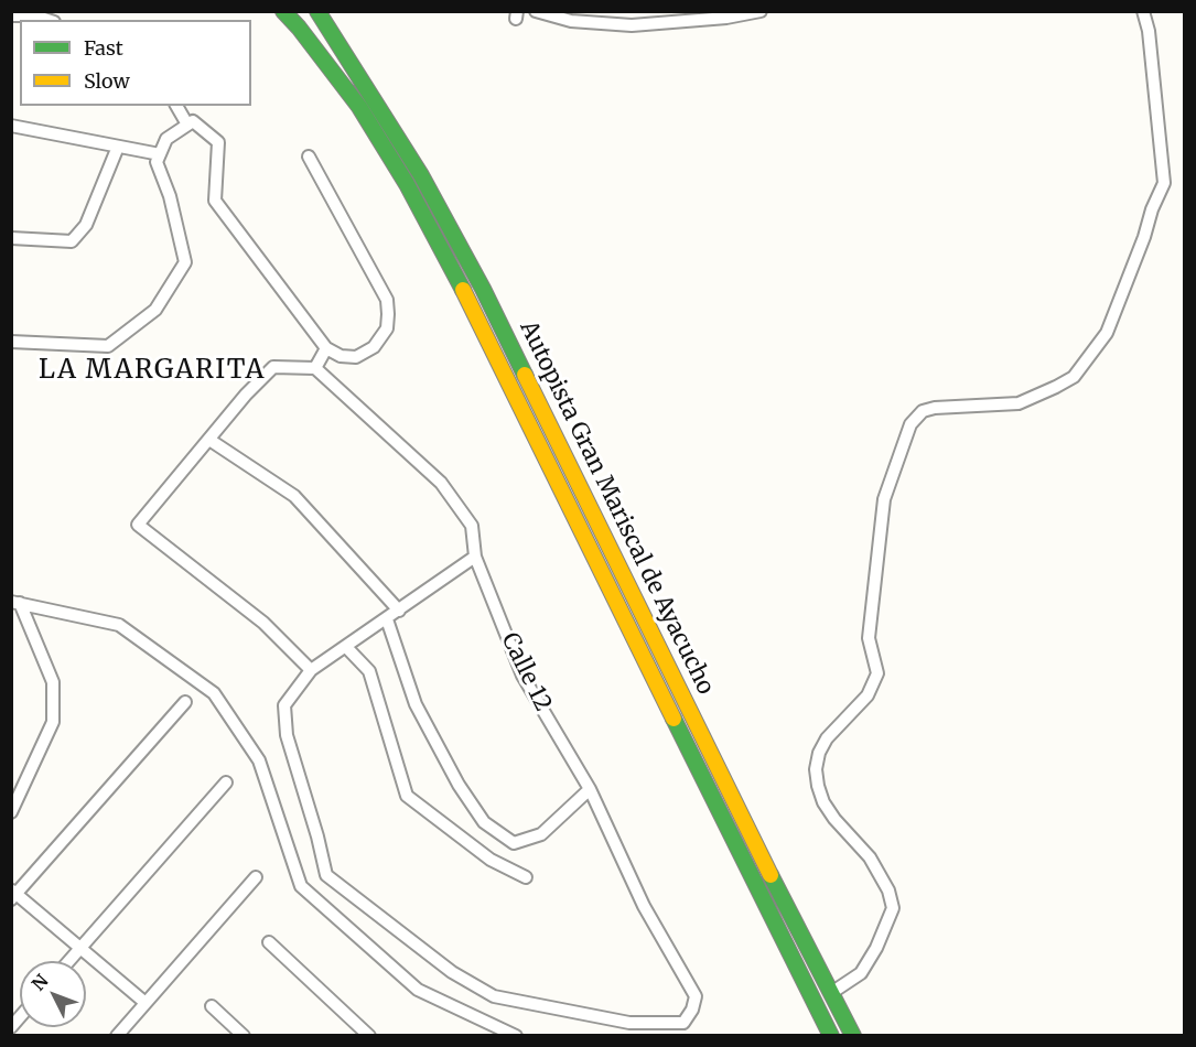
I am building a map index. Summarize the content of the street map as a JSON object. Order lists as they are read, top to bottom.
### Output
{
  "streets": {
    "highway": ["Autopista Gran Mariscal de Ayacucho"],
    "street": ["Calle 12"]
  },
  "districts": ["LA MARGARITA"],
  "legend": ["Fast", "Slow"],
  "north": "top left"
}
